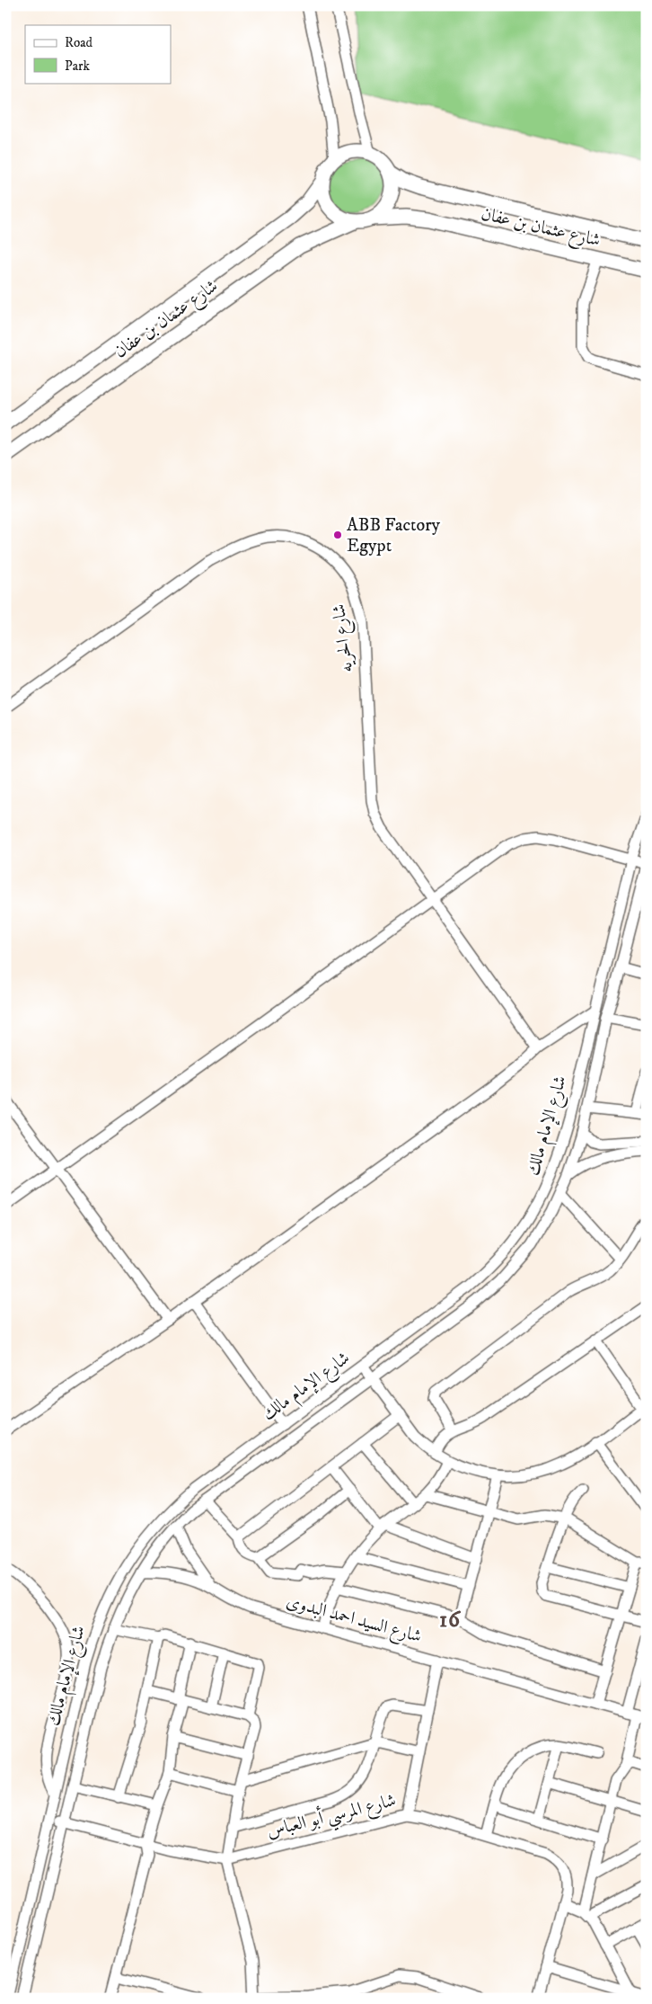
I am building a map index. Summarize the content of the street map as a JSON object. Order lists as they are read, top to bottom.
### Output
{
  "streets": {
    "main road": ["شارع عثمان بن عفان"],
    "street": [
      "شارع الحريه",
      "شارع الإمام مالك",
      "شارع السيد احمد البدوى",
      "شارع المرسي أبو العباس"
    ]
  },
  "crossings": [
    ["شارع الإمام مالك", "شارع السيد احمد البدوى"],
    ["شارع الإمام مالك", "شارع المرسي أبو العباس"]
  ],
  "districts": ["16"],
  "places": ["ABB Factory Egypt"],
  "legend": ["Road", "Park"]
}
